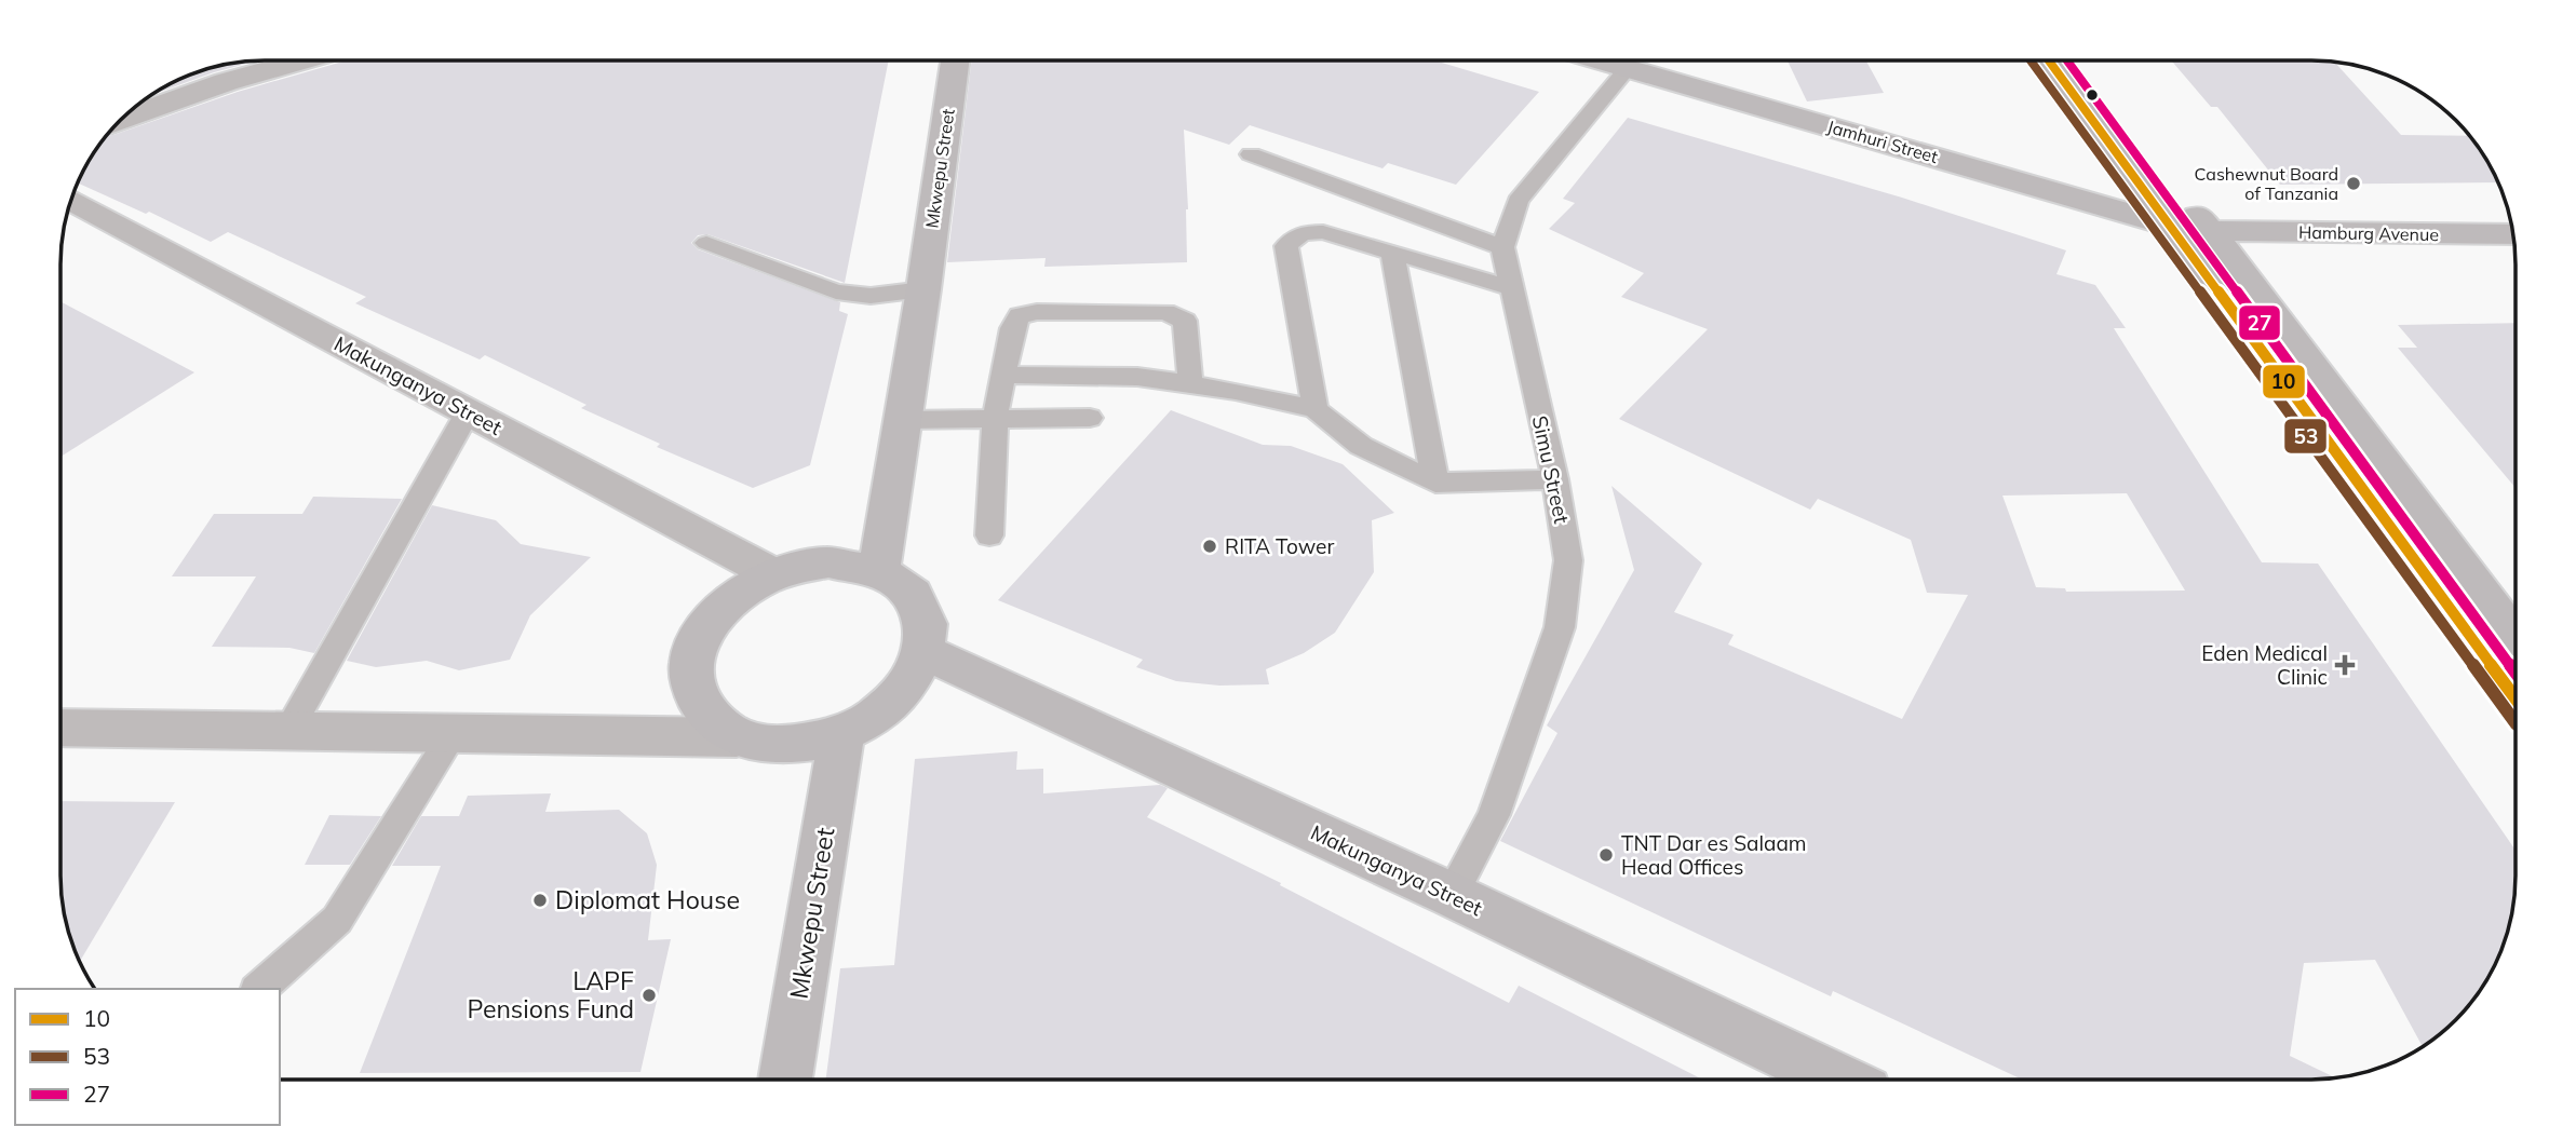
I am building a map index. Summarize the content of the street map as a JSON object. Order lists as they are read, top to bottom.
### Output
{
  "streets": {
    "street": [
      "Jamhuri Street",
      "Mkwepu Street",
      "Hamburg Avenue",
      "Makunganya Street"
    ],
    "lane": ["Simu Street"]
  },
  "crossings": [
    ["Jamhuri Street", "Hamburg Avenue"],
    ["Jamhuri Street", "Simu Street"],
    ["Mkwepu Street", "Makunganya Street"],
    ["Makunganya Street", "Simu Street"]
  ],
  "places": {
    "other": [
      "Cashewnut Board of Tanzania",
      "RITA Tower",
      "TNT Dar es Salaam Head Offices",
      "Diplomat House",
      "LAPF Pensions Fund"
    ],
    "health": ["Eden Medical Clinic"]
  },
  "lines": ["transit line 10", "transit line 53", "transit line 27"],
  "legend": ["10", "53", "27"]
}
